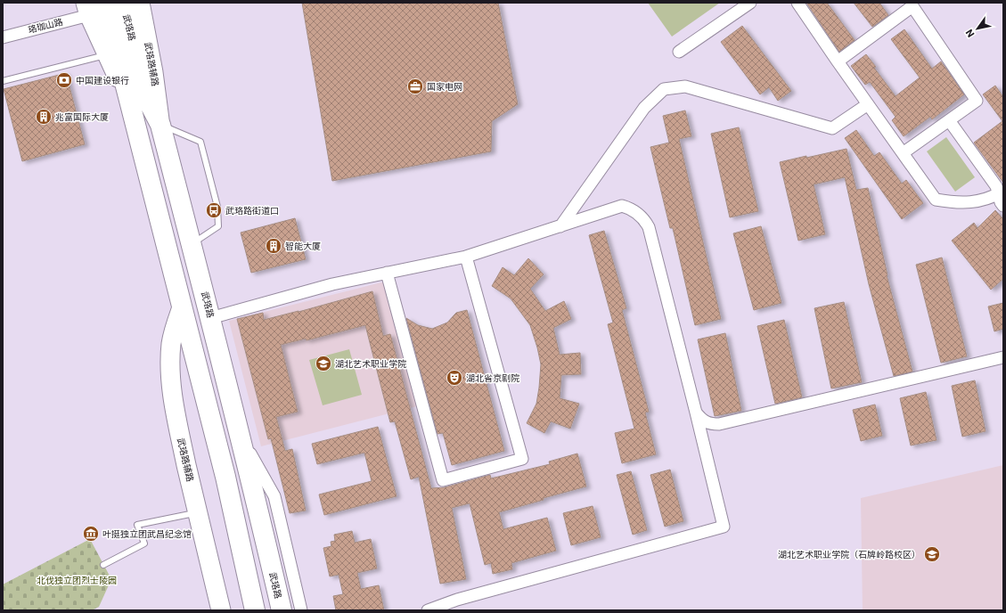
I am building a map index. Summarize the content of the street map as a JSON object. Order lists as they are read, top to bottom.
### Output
{
  "streets": {
    "highway": ["武珞路"],
    "main road": ["武珞路辅路"],
    "street": ["珞珈山路"]
  },
  "crossings": [
    ["武珞路", "武珞路辅路"]
  ],
  "parks": ["北伐独立团烈士陵园"],
  "places": {
    "bank": ["中国建设银行"],
    "office": ["国家电网"],
    "building": ["兆富国际大厦", "智能大厦"],
    "bus stop": ["武珞路街道口"],
    "school or university": ["湖北艺术职业学院", "湖北艺术职业学院（石牌岭路校区）"],
    "theatre": ["湖北省京剧院"],
    "museum": ["叶挺独立团武昌纪念馆"]
  },
  "north": "bottom left"
}
